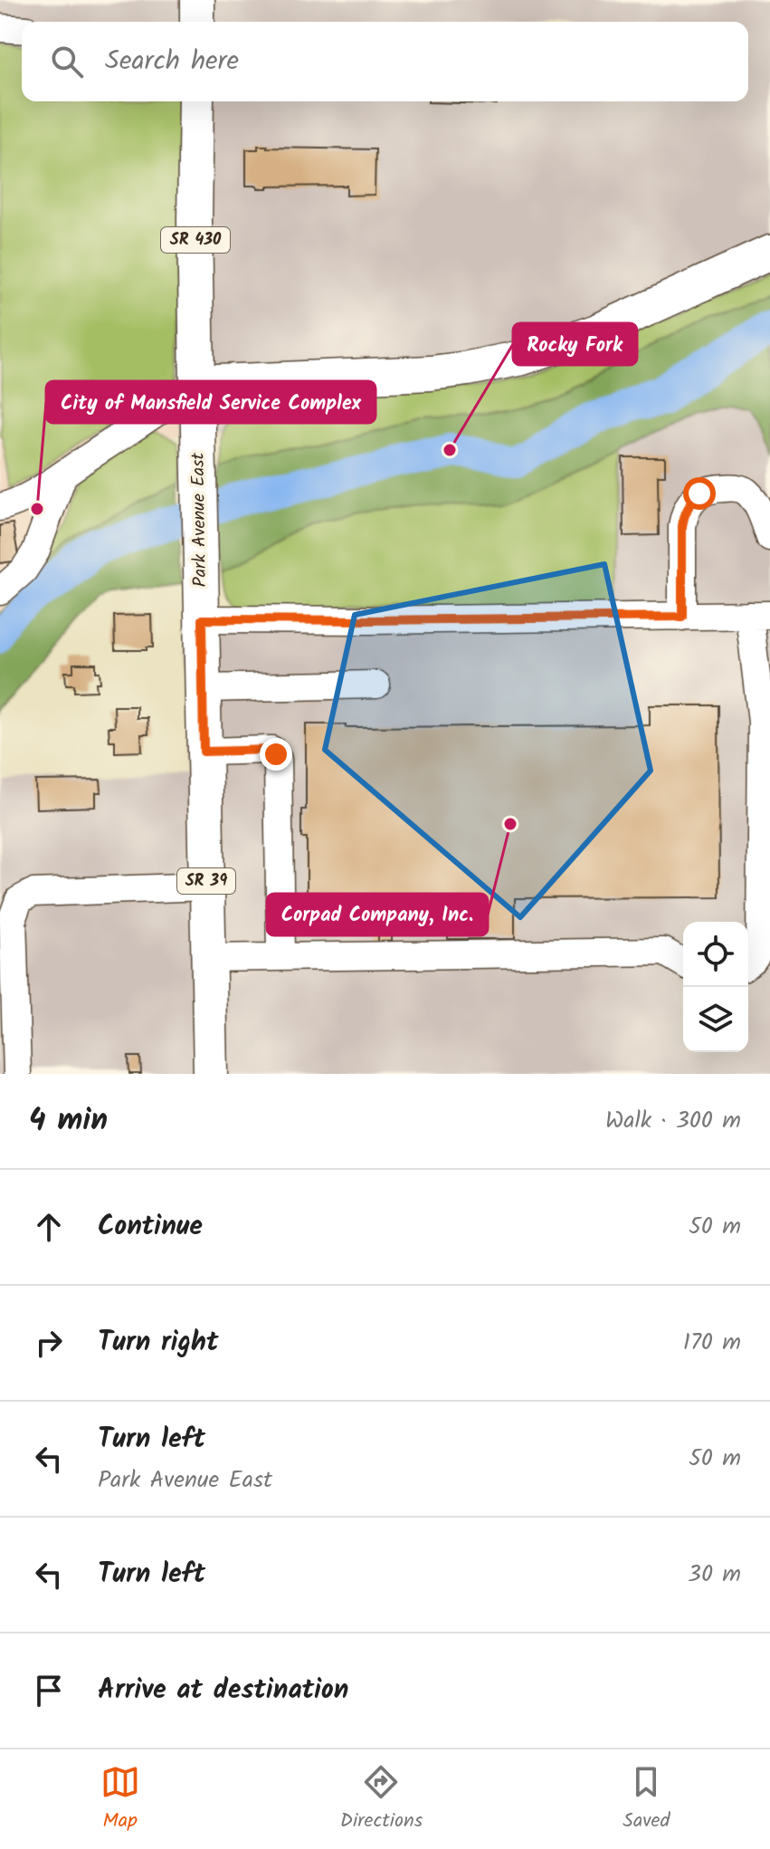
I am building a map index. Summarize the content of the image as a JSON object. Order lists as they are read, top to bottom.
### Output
{
  "streets": {
    "main road": ["SR 430", "Park Avenue East", "SR 39"]
  },
  "places": ["Rocky Fork", "City of Mansfield Service Complex", "Corpad Company, Inc."],
  "page": {
    "search": "Search here",
    "heading": ["4 min", "Walk · 300 m"],
    "list": [
      ["Continue", "50 m"],
      ["Turn right", "170 m"],
      ["Turn left", "Park Avenue East", "50 m"],
      ["Turn left", "30 m"],
      "Arrive at destination"
    ],
    "nav": ["Map", "Directions", "Saved"]
  }
}
